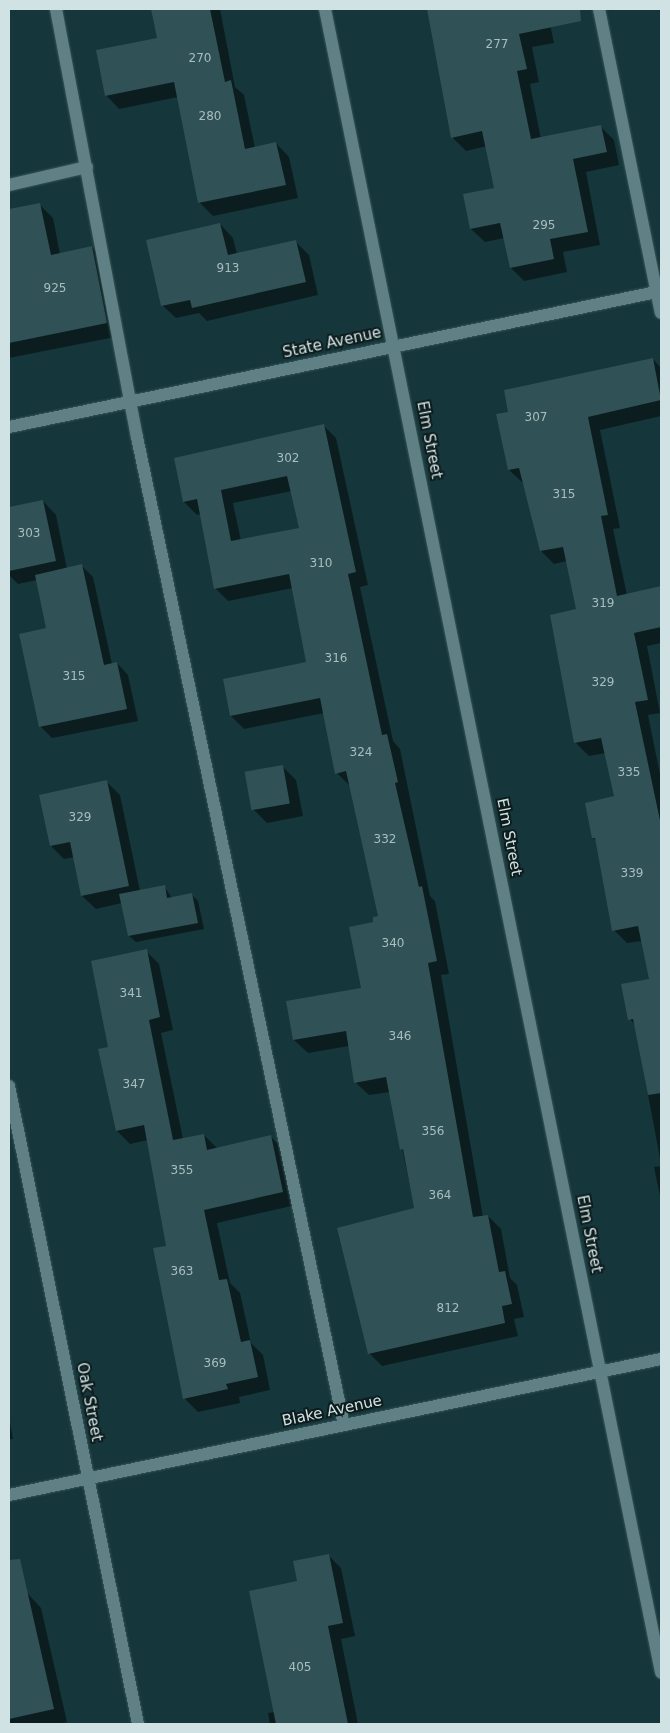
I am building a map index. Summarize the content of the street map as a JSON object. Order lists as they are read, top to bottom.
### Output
{
  "streets": {
    "street": [
      "State Avenue",
      "Elm Street",
      "Oak Street",
      "Blake Avenue"
    ]
  },
  "crossings": [
    ["State Avenue", "Elm Street"],
    ["Elm Street", "Blake Avenue"],
    ["Oak Street", "Blake Avenue"]
  ],
  "house_numbers": [
    "277",
    "270",
    "280",
    "295",
    "913",
    "925",
    "307",
    "302",
    "315",
    "303",
    "310",
    "319",
    "316",
    "315",
    "329",
    "324",
    "335",
    "329",
    "332",
    "339",
    "340",
    "341",
    "346",
    "347",
    "356",
    "355",
    "364",
    "363",
    "812",
    "369",
    "405"
  ]
}
